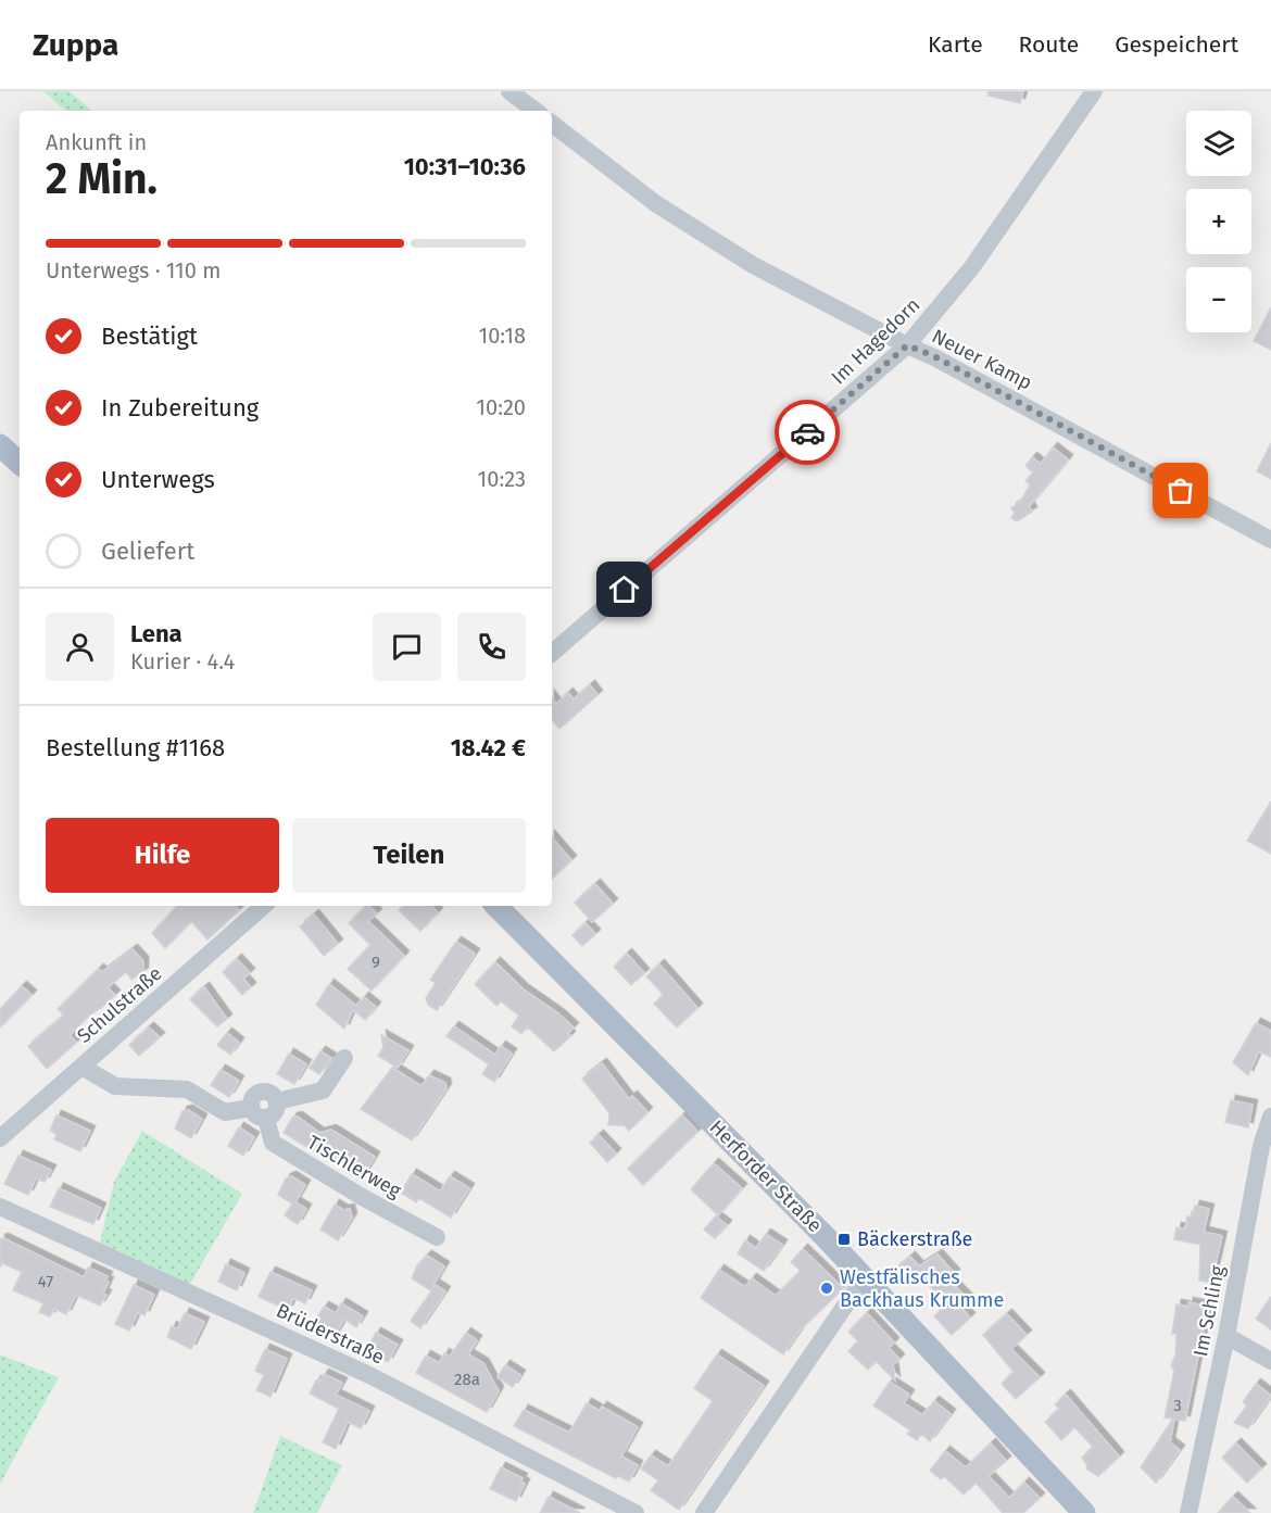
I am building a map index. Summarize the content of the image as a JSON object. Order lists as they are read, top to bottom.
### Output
{
  "streets": {
    "main road": ["Herforder Straße"],
    "street": [
      "Im Hagedorn",
      "Neuer Kamp",
      "Schulstraße",
      "Tischlerweg",
      "Im Schling",
      "Brüderstraße"
    ]
  },
  "crossings": [
    ["Im Hagedorn", "Neuer Kamp"]
  ],
  "places": {
    "transit": ["Bäckerstraße"],
    "other": ["Westfälisches Backhaus Krumme"]
  },
  "house_numbers": [
    "9",
    "47",
    "28a",
    "3"
  ],
  "page": {
    "header": "Zuppa",
    "nav": ["Karte", "Route", "Gespeichert"],
    "map_buttons": ["+", "−"],
    "heading": ["2 Min.", "Ankunft in", "10:31–10:36"],
    "panel": [
      "Lena",
      "Kurier · 4.4",
      "Bestellung #1168",
      "18.42 €"
    ],
    "bar": "Unterwegs · 110 m",
    "list": [
      ["Bestätigt", "10:18"],
      ["In Zubereitung", "10:20"],
      ["Unterwegs", "10:23"],
      "Geliefert"
    ],
    "buttons": ["Hilfe", "Teilen"]
  }
}
